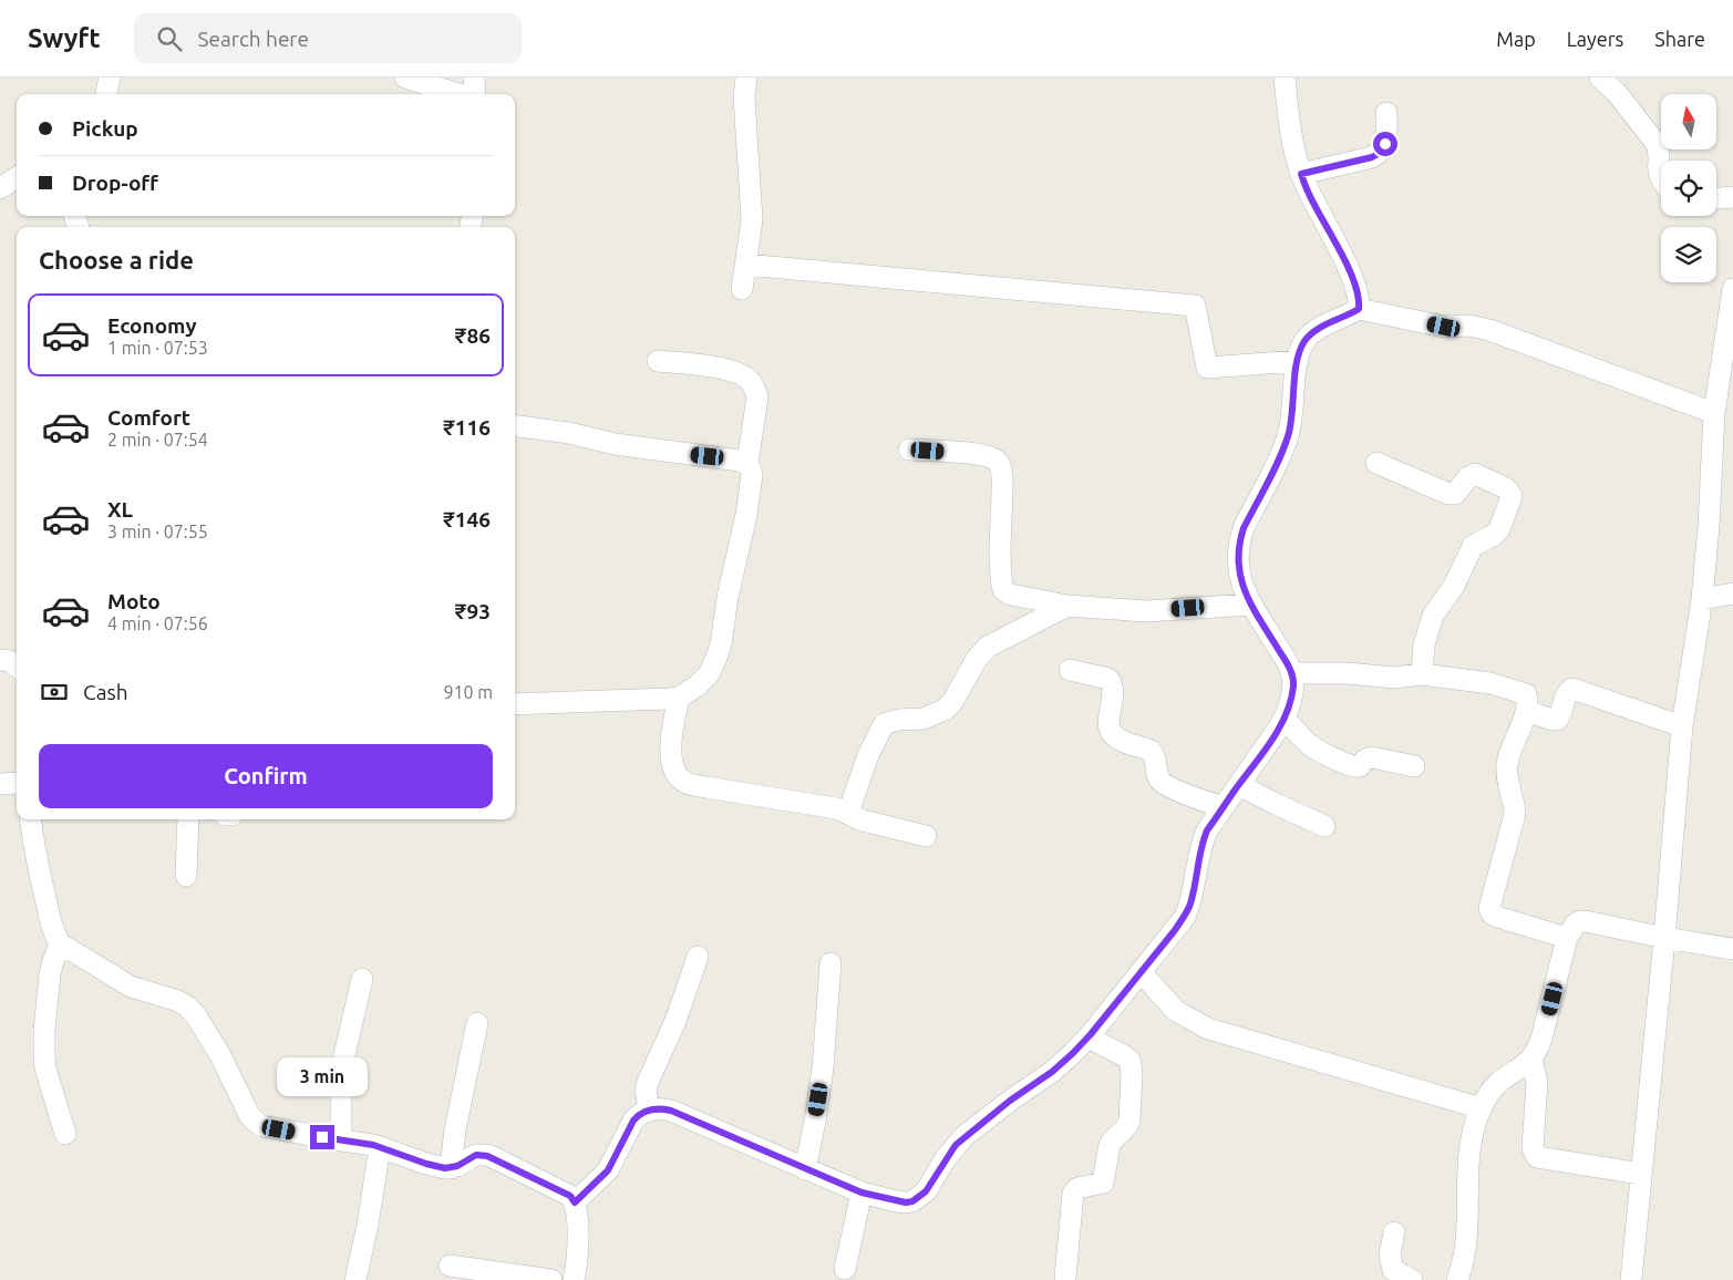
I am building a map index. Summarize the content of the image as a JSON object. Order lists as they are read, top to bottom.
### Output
{
  "north": "top",
  "page": {
    "header": "Swyft",
    "search": "Search here",
    "nav": ["Map", "Layers", "Share"],
    "banner": ["Pickup", "Drop-off"],
    "heading": "Choose a ride",
    "list": [
      {
        "name": "Economy",
        "note": "1 min · 07:53",
        "value": "₹86"
      },
      {
        "name": "Comfort",
        "note": "2 min · 07:54",
        "value": "₹116"
      },
      {
        "name": "XL",
        "note": "3 min · 07:55",
        "value": "₹146"
      },
      {
        "name": "Moto",
        "note": "4 min · 07:56",
        "value": "₹93"
      }
    ],
    "pay": ["Cash", "910 m"],
    "buttons": "Confirm",
    "bubble": "3 min"
  }
}
